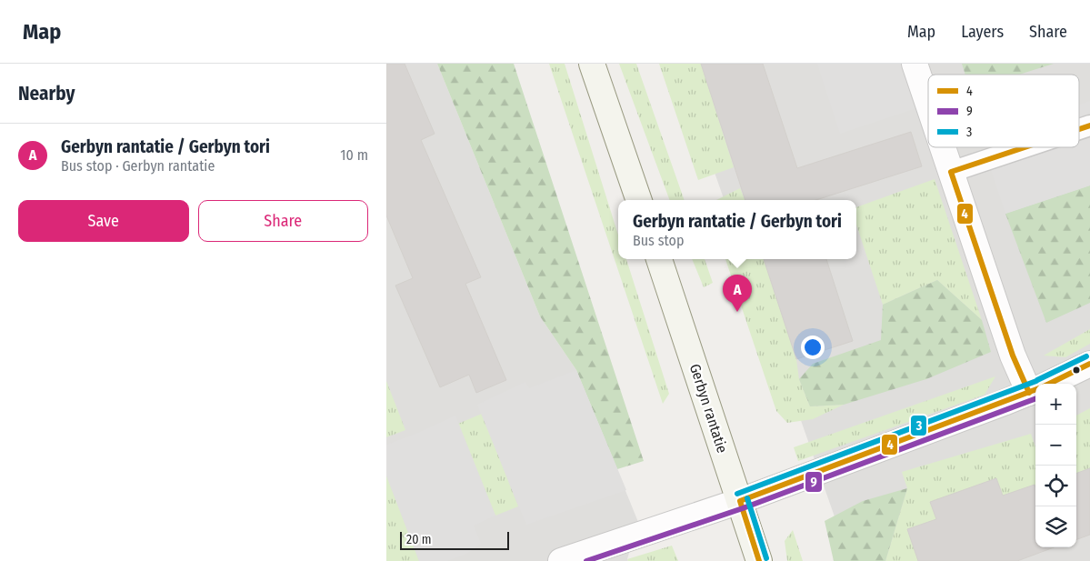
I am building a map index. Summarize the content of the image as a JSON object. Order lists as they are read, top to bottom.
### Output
{
  "streets": {
    "main road": ["Gerbyn rantatie"]
  },
  "lines": ["transit line 4", "transit line 3", "transit line 9"],
  "legend": ["4", "9", "3"],
  "scale_bar": "20 m",
  "page": {
    "header": "Map",
    "nav": ["Map", "Layers", "Share"],
    "heading": "Nearby",
    "list": [
      {
        "mark": "A",
        "name": "Gerbyn rantatie / Gerbyn tori",
        "note": "Bus stop · Gerbyn rantatie",
        "value": "10 m"
      }
    ],
    "buttons": ["Save", "Share"],
    "popup": ["Gerbyn rantatie / Gerbyn tori", "Bus stop"],
    "pins": "A",
    "map_buttons": ["+", "−"],
    "scale": "20 m"
  }
}
